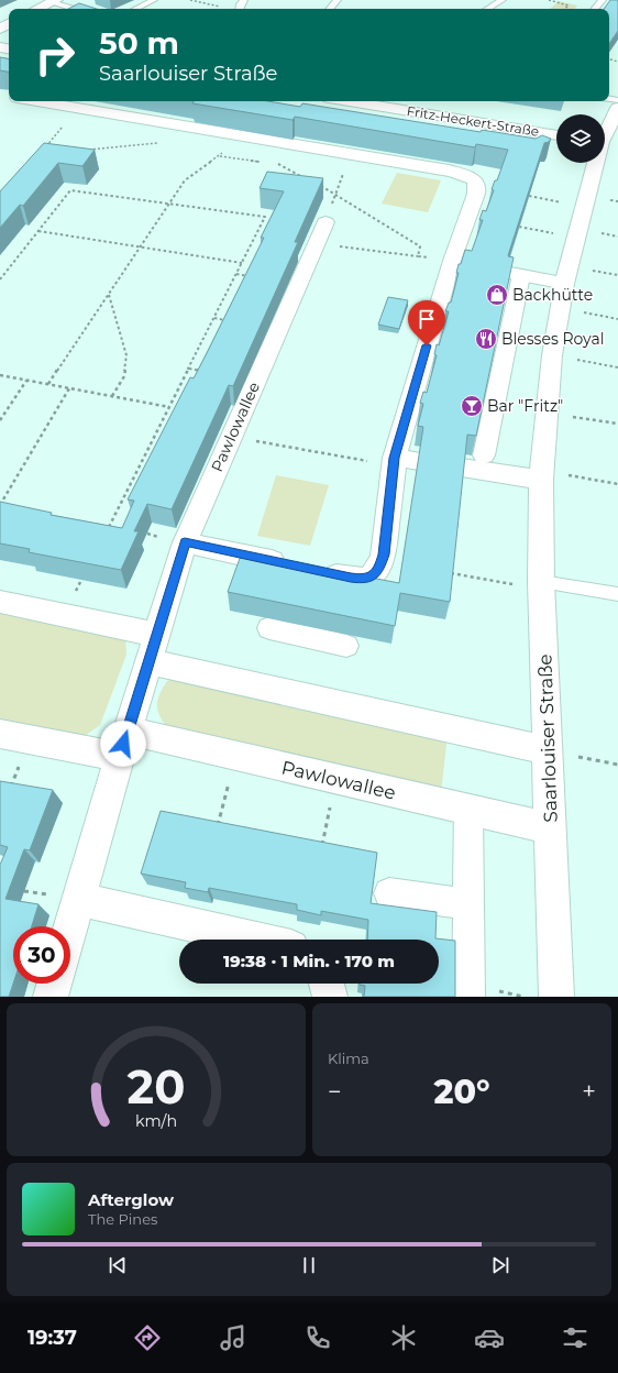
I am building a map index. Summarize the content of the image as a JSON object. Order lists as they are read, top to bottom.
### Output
{
  "streets": {
    "street": ["Fritz-Heckert-Straße", "Pawlowallee", "Saarlouiser Straße"]
  },
  "crossings": [
    ["Pawlowallee", "Saarlouiser Straße"]
  ],
  "places": {
    "shop": ["Backhütte"],
    "restaurant": ["Blesses Royal"],
    "bar": ["Bar \"Fritz\""]
  },
  "page": {
    "turn": ["50 m", "Saarlouiser Straße"],
    "limit": "30",
    "trip": "19:38 · 1 Min. · 170 m",
    "tile": "Klima",
    "heat": ["−", "20°", "+"],
    "song": ["Afterglow", "The Pines"],
    "tabs": "19:37",
    "gauge": ["20", "km/h"]
  }
}
